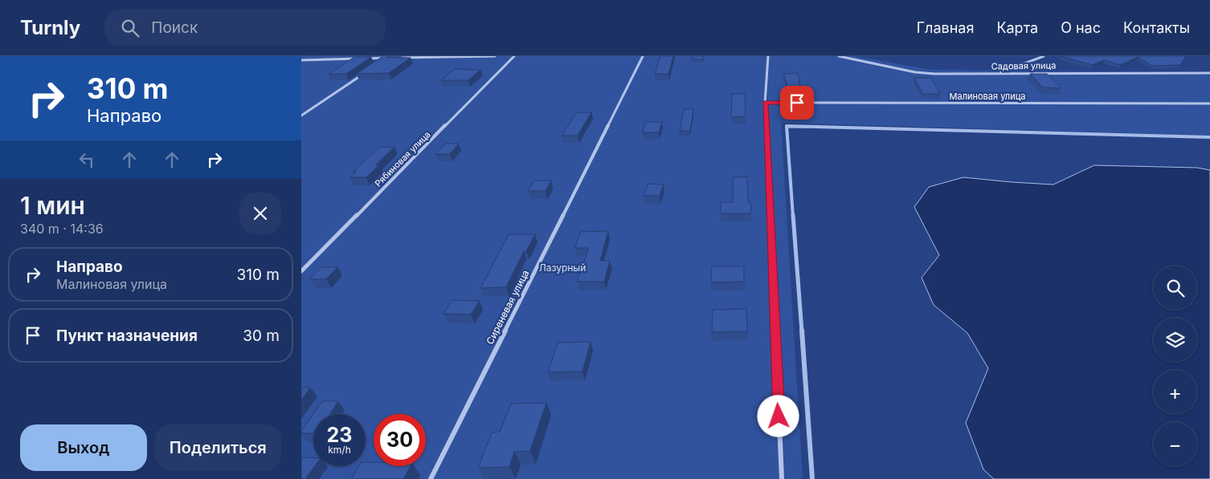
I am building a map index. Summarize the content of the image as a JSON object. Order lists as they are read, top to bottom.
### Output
{
  "streets": {
    "street": [
      "Садовая улица",
      "Малиновая улица",
      "Рябиновая улица",
      "Сиреневая улица"
    ]
  },
  "parks": ["Лазурный"],
  "page": {
    "header": "Turnly",
    "search": "Поиск",
    "nav": [
      "Главная",
      "Карта",
      "О нас",
      "Контакты"
    ],
    "turn": ["310 m", "Направо"],
    "heading": ["1 мин", "340 m · 14:36"],
    "list": [
      {
        "name": "Направо",
        "note": "Малиновая улица",
        "value": "310 m"
      },
      {
        "name": "Пункт назначения",
        "value": "30 m"
      }
    ],
    "map_buttons": ["+", "−"],
    "speed": "23 km/h",
    "limit": "30",
    "buttons": ["Выход", "Поделиться"]
  }
}
